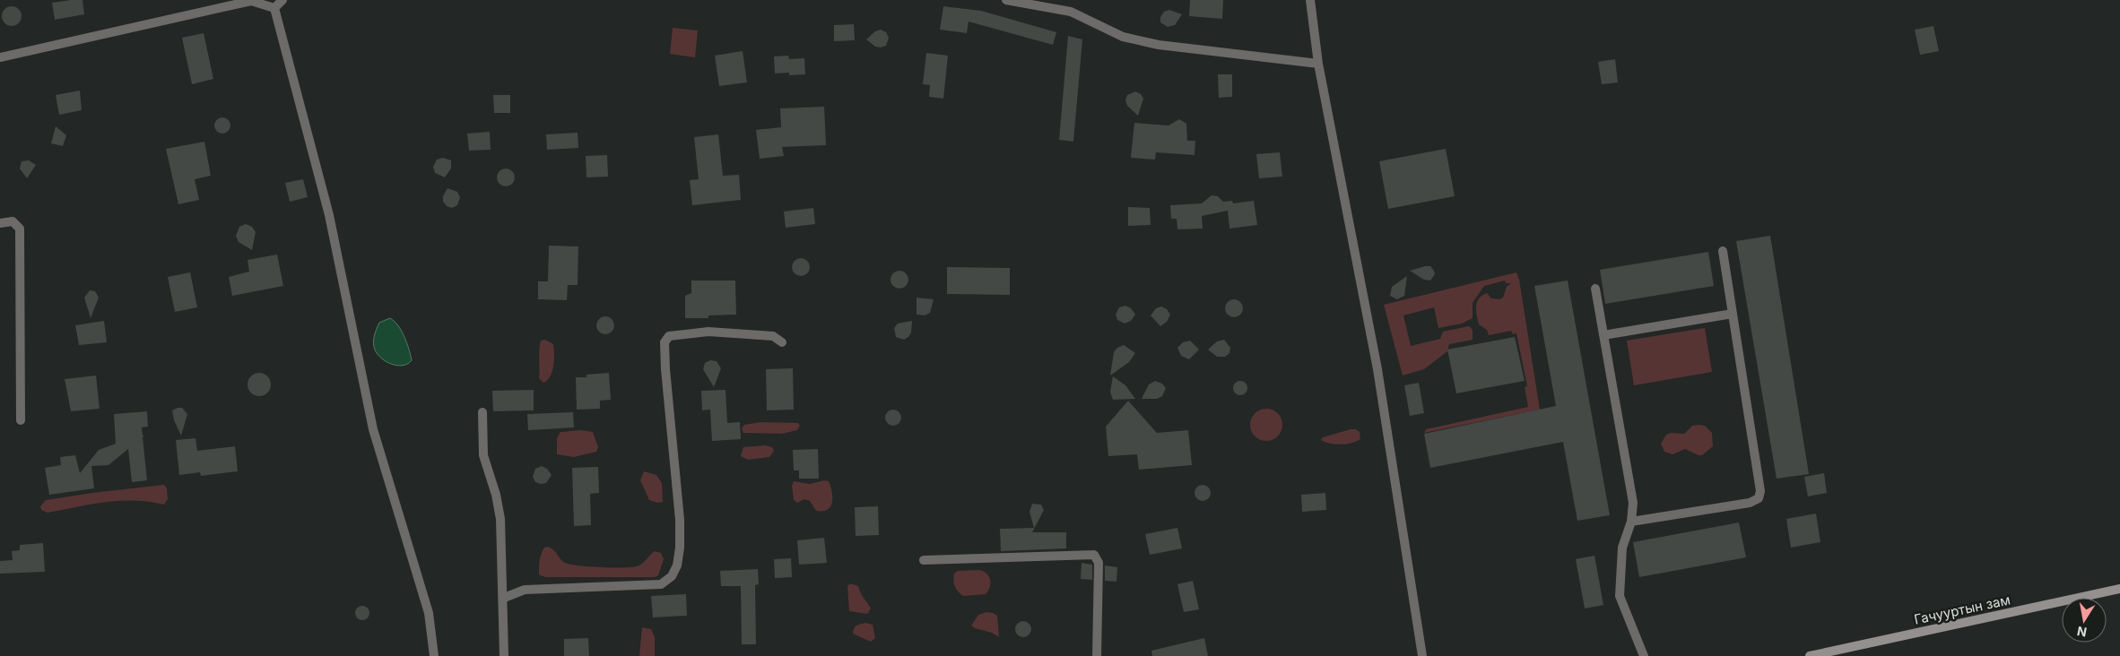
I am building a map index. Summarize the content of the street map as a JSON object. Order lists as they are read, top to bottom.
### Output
{
  "streets": {
    "main road": ["Гачууртын зам"]
  },
  "north": "bottom"
}
